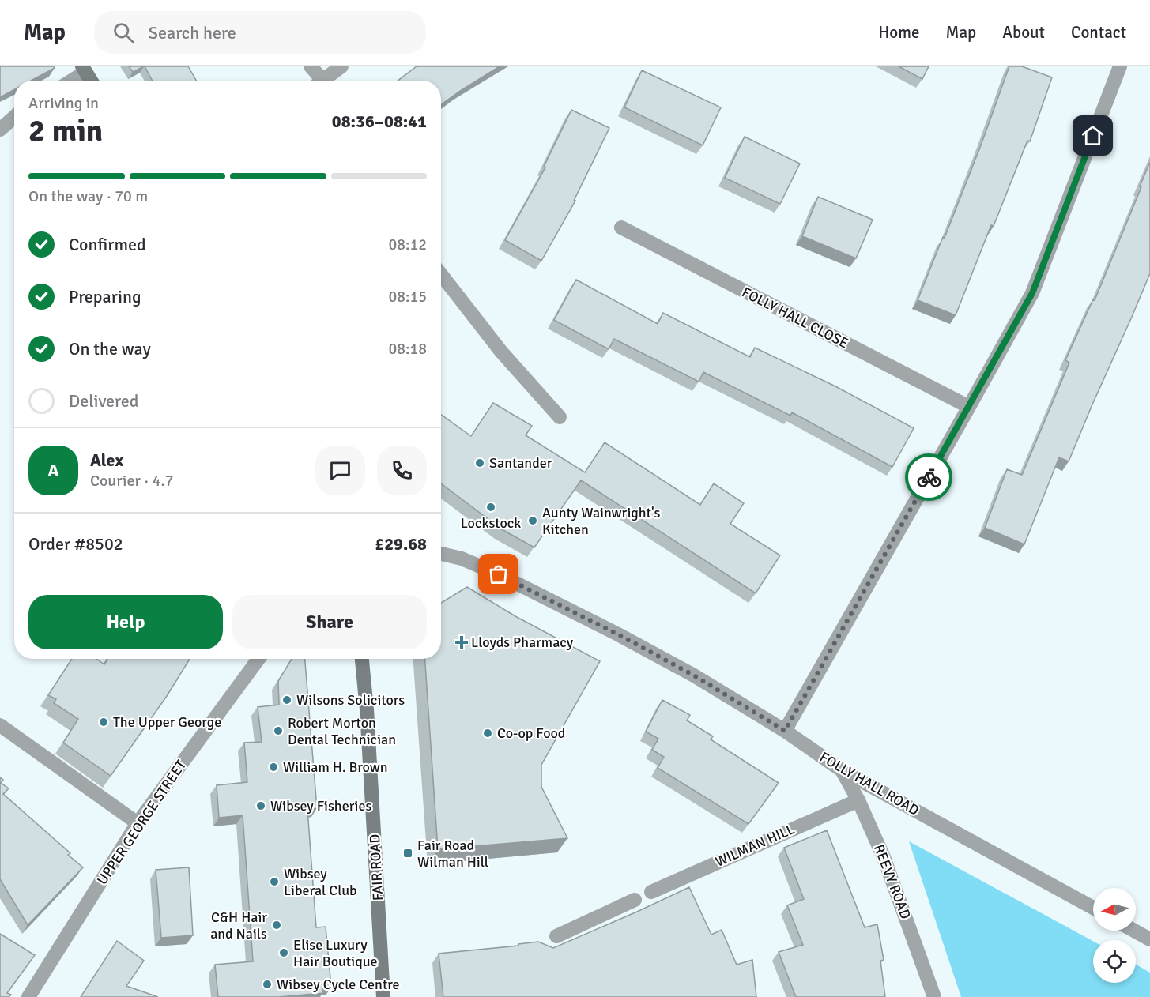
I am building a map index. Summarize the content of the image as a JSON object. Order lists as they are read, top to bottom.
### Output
{
  "streets": {
    "main road": ["FAIR ROAD"],
    "street": [
      "FOLLY HALL CLOSE",
      "FOLLY HALL ROAD",
      "UPPER GEORGE STREET",
      "WILMAN HILL",
      "REEVY ROAD"
    ]
  },
  "crossings": [
    ["FOLLY HALL ROAD", "REEVY ROAD"],
    ["WILMAN HILL", "REEVY ROAD"]
  ],
  "places": {
    "other": [
      "Santander",
      "Lockstock",
      "Aunty Wainwright's Kitchen",
      "Wilsons Solicitors",
      "The Upper George",
      "Robert Morton Dental Technician",
      "Co-op Food",
      "William H. Brown",
      "Wibsey Fisheries",
      "Wibsey Liberal Club",
      "C&H Hair and Nails",
      "Elise Luxury Hair Boutique",
      "Wibsey Cycle Centre"
    ],
    "health": ["Lloyds Pharmacy"],
    "transit": ["Fair Road Wilman Hill"]
  },
  "north": "left",
  "page": {
    "header": "Map",
    "search": "Search here",
    "nav": [
      "Home",
      "Map",
      "About",
      "Contact"
    ],
    "heading": ["2 min", "Arriving in", "08:36–08:41"],
    "panel": [
      "Alex",
      "Courier · 4.7",
      "Order #8502",
      "£29.68"
    ],
    "bar": "On the way · 70 m",
    "list": [
      ["Confirmed", "08:12"],
      ["Preparing", "08:15"],
      ["On the way", "08:18"],
      "Delivered"
    ],
    "round": "A",
    "buttons": ["Help", "Share"]
  }
}
